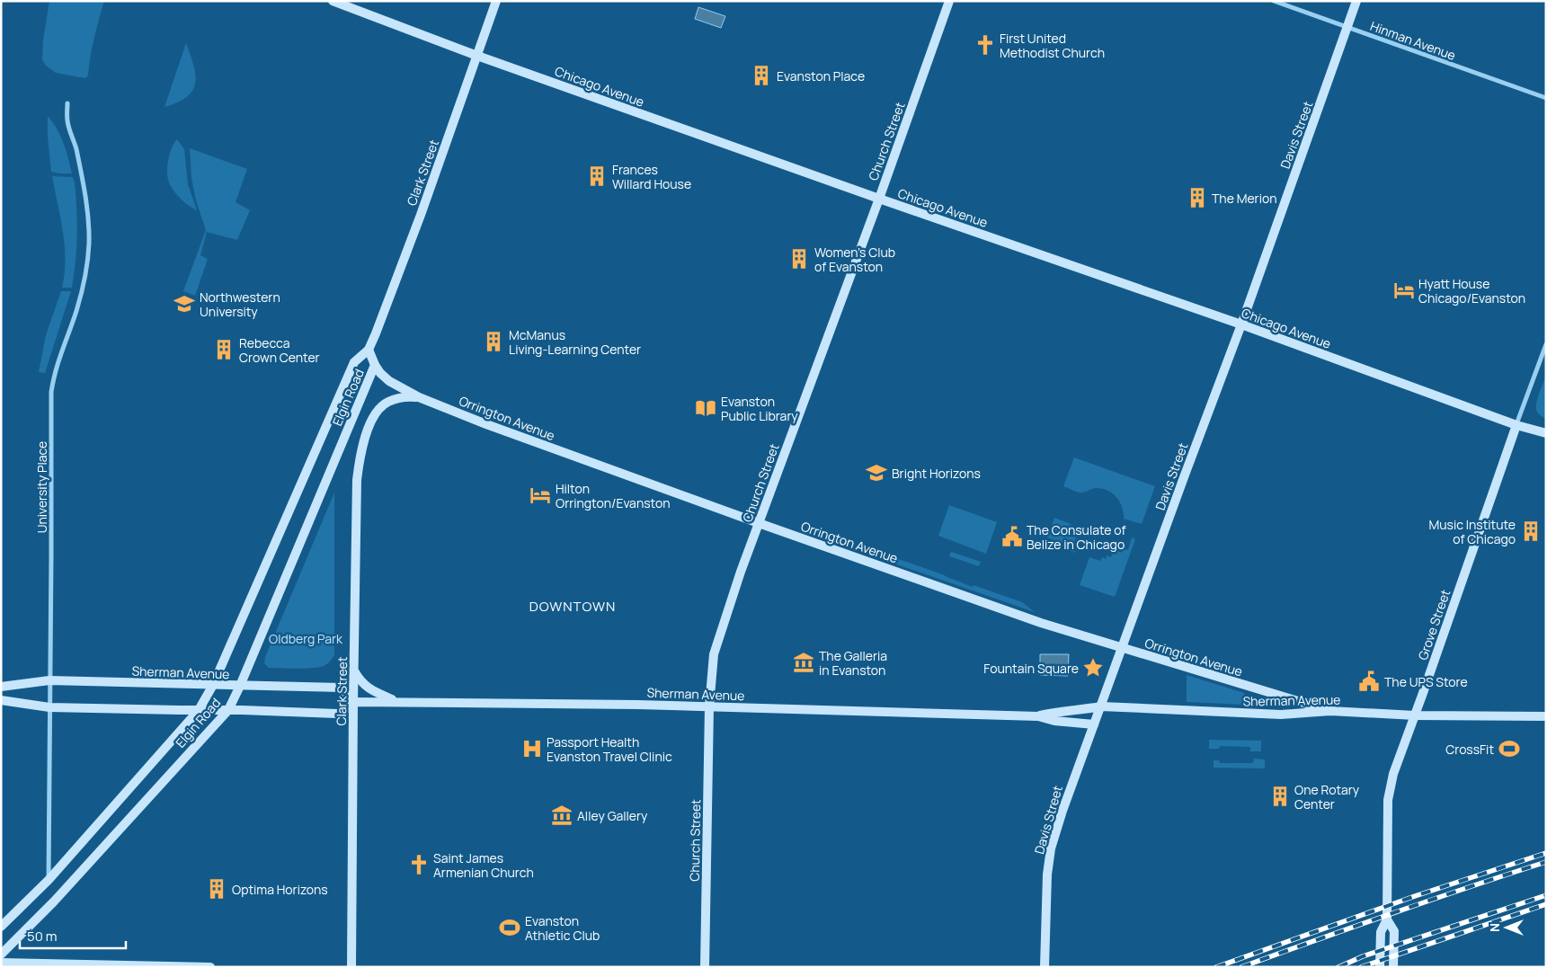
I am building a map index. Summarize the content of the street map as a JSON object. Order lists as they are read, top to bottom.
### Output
{
  "streets": {
    "street": [
      "Hinman Avenue",
      "Chicago Avenue",
      "Davis Street",
      "Church Street",
      "Clark Street",
      "Elgin Road",
      "Orrington Avenue",
      "University Place",
      "Grove Street",
      "Sherman Avenue"
    ]
  },
  "crossings": [
    ["Hinman Avenue", "Davis Street"],
    ["Chicago Avenue", "Davis Street"],
    ["Chicago Avenue", "Church Street"],
    ["Chicago Avenue", "Clark Street"],
    ["Chicago Avenue", "Grove Street"],
    ["Davis Street", "Orrington Avenue"],
    ["Davis Street", "Sherman Avenue"],
    ["Church Street", "Orrington Avenue"],
    ["Church Street", "Sherman Avenue"],
    ["Clark Street", "Elgin Road"],
    ["Clark Street", "Orrington Avenue"],
    ["Clark Street", "Sherman Avenue"],
    ["Elgin Road", "Orrington Avenue"],
    ["Elgin Road", "University Place"],
    ["Elgin Road", "Sherman Avenue"],
    ["Orrington Avenue", "Sherman Avenue"],
    ["University Place", "Sherman Avenue"],
    ["Grove Street", "Sherman Avenue"]
  ],
  "districts": ["DOWNTOWN"],
  "parks": ["Oldberg Park"],
  "places": {
    "church": ["First United Methodist Church", "Saint James Armenian Church"],
    "building": [
      "Evanston Place",
      "Frances Willard House",
      "The Merion",
      "Women's Club of Evanston",
      "McManus Living-Learning Center",
      "Rebecca Crown Center",
      "Music Institute of Chicago",
      "One Rotary Center",
      "Optima Horizons"
    ],
    "hotel": ["Hyatt House Chicago/Evanston", "Hilton Orrington/Evanston"],
    "school or university": ["Northwestern University", "Bright Horizons"],
    "library": ["Evanston Public Library"],
    "public building": ["The Consulate of Belize in Chicago", "The UPS Store"],
    "museum": ["The Galleria in Evanston", "Alley Gallery"],
    "place": ["Fountain Square"],
    "hospital": ["Passport Health Evanston Travel Clinic"],
    "sports": ["CrossFit", "Evanston Athletic Club"]
  },
  "scale_bar": "50 m",
  "north": "left"
}
